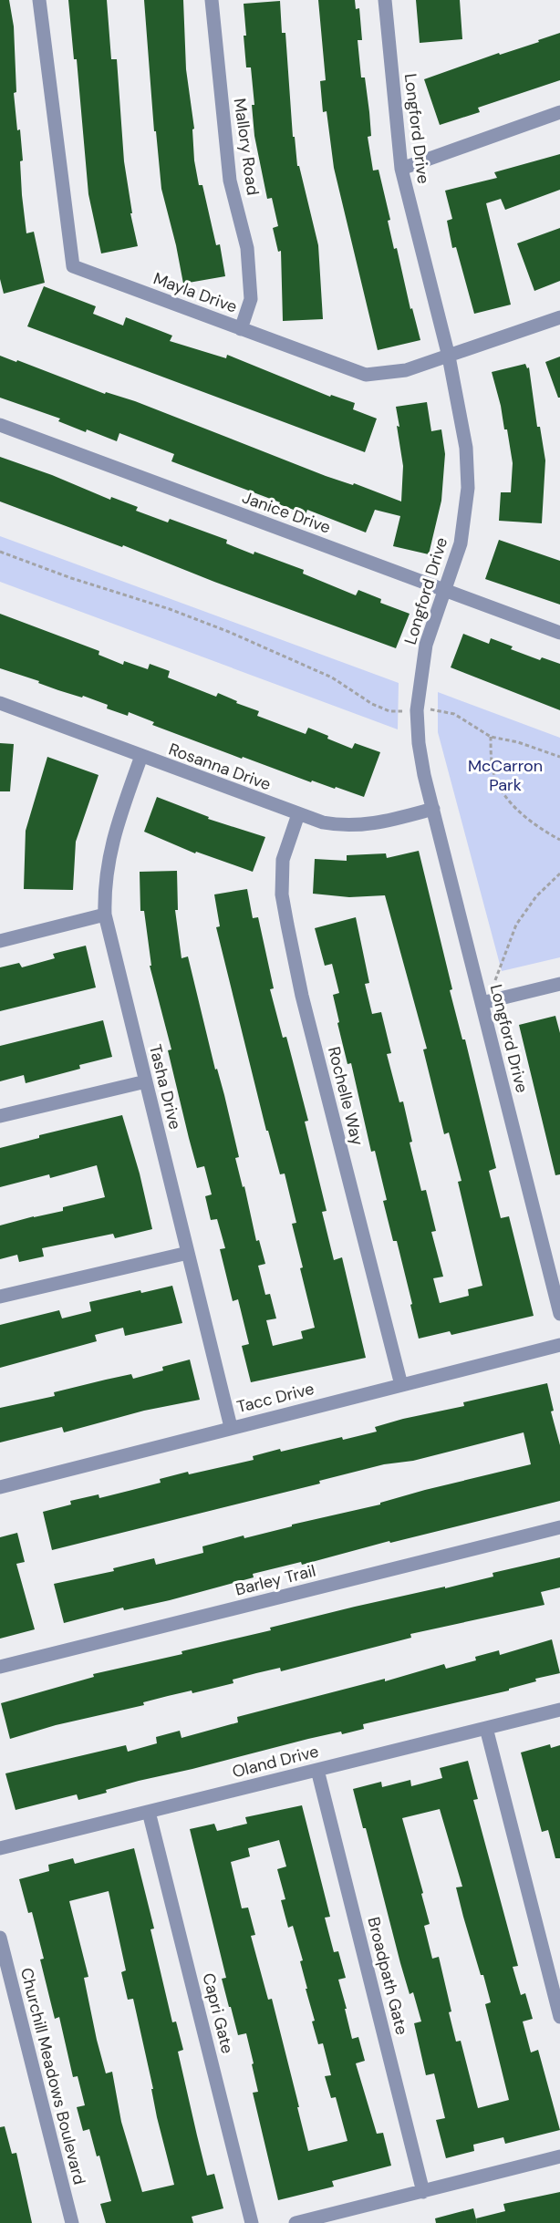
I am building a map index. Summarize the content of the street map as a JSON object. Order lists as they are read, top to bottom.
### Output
{
  "streets": {
    "street": [
      "Longford Drive",
      "Mallory Road",
      "Mayla Drive",
      "Janice Drive",
      "Rosanna Drive",
      "Tasha Drive",
      "Rochelle Way",
      "Tacc Drive",
      "Barley Trail",
      "Oland Drive",
      "Broadpath Gate",
      "Capri Gate",
      "Churchill Meadows Boulevard"
    ]
  },
  "crossings": [
    ["Longford Drive", "Mayla Drive"],
    ["Longford Drive", "Janice Drive"],
    ["Longford Drive", "Rosanna Drive"],
    ["Mallory Road", "Mayla Drive"],
    ["Rosanna Drive", "Tasha Drive"],
    ["Rosanna Drive", "Rochelle Way"],
    ["Tasha Drive", "Tacc Drive"],
    ["Rochelle Way", "Tacc Drive"],
    ["Oland Drive", "Broadpath Gate"],
    ["Oland Drive", "Capri Gate"]
  ],
  "parks": ["McCarron Park"]
}
